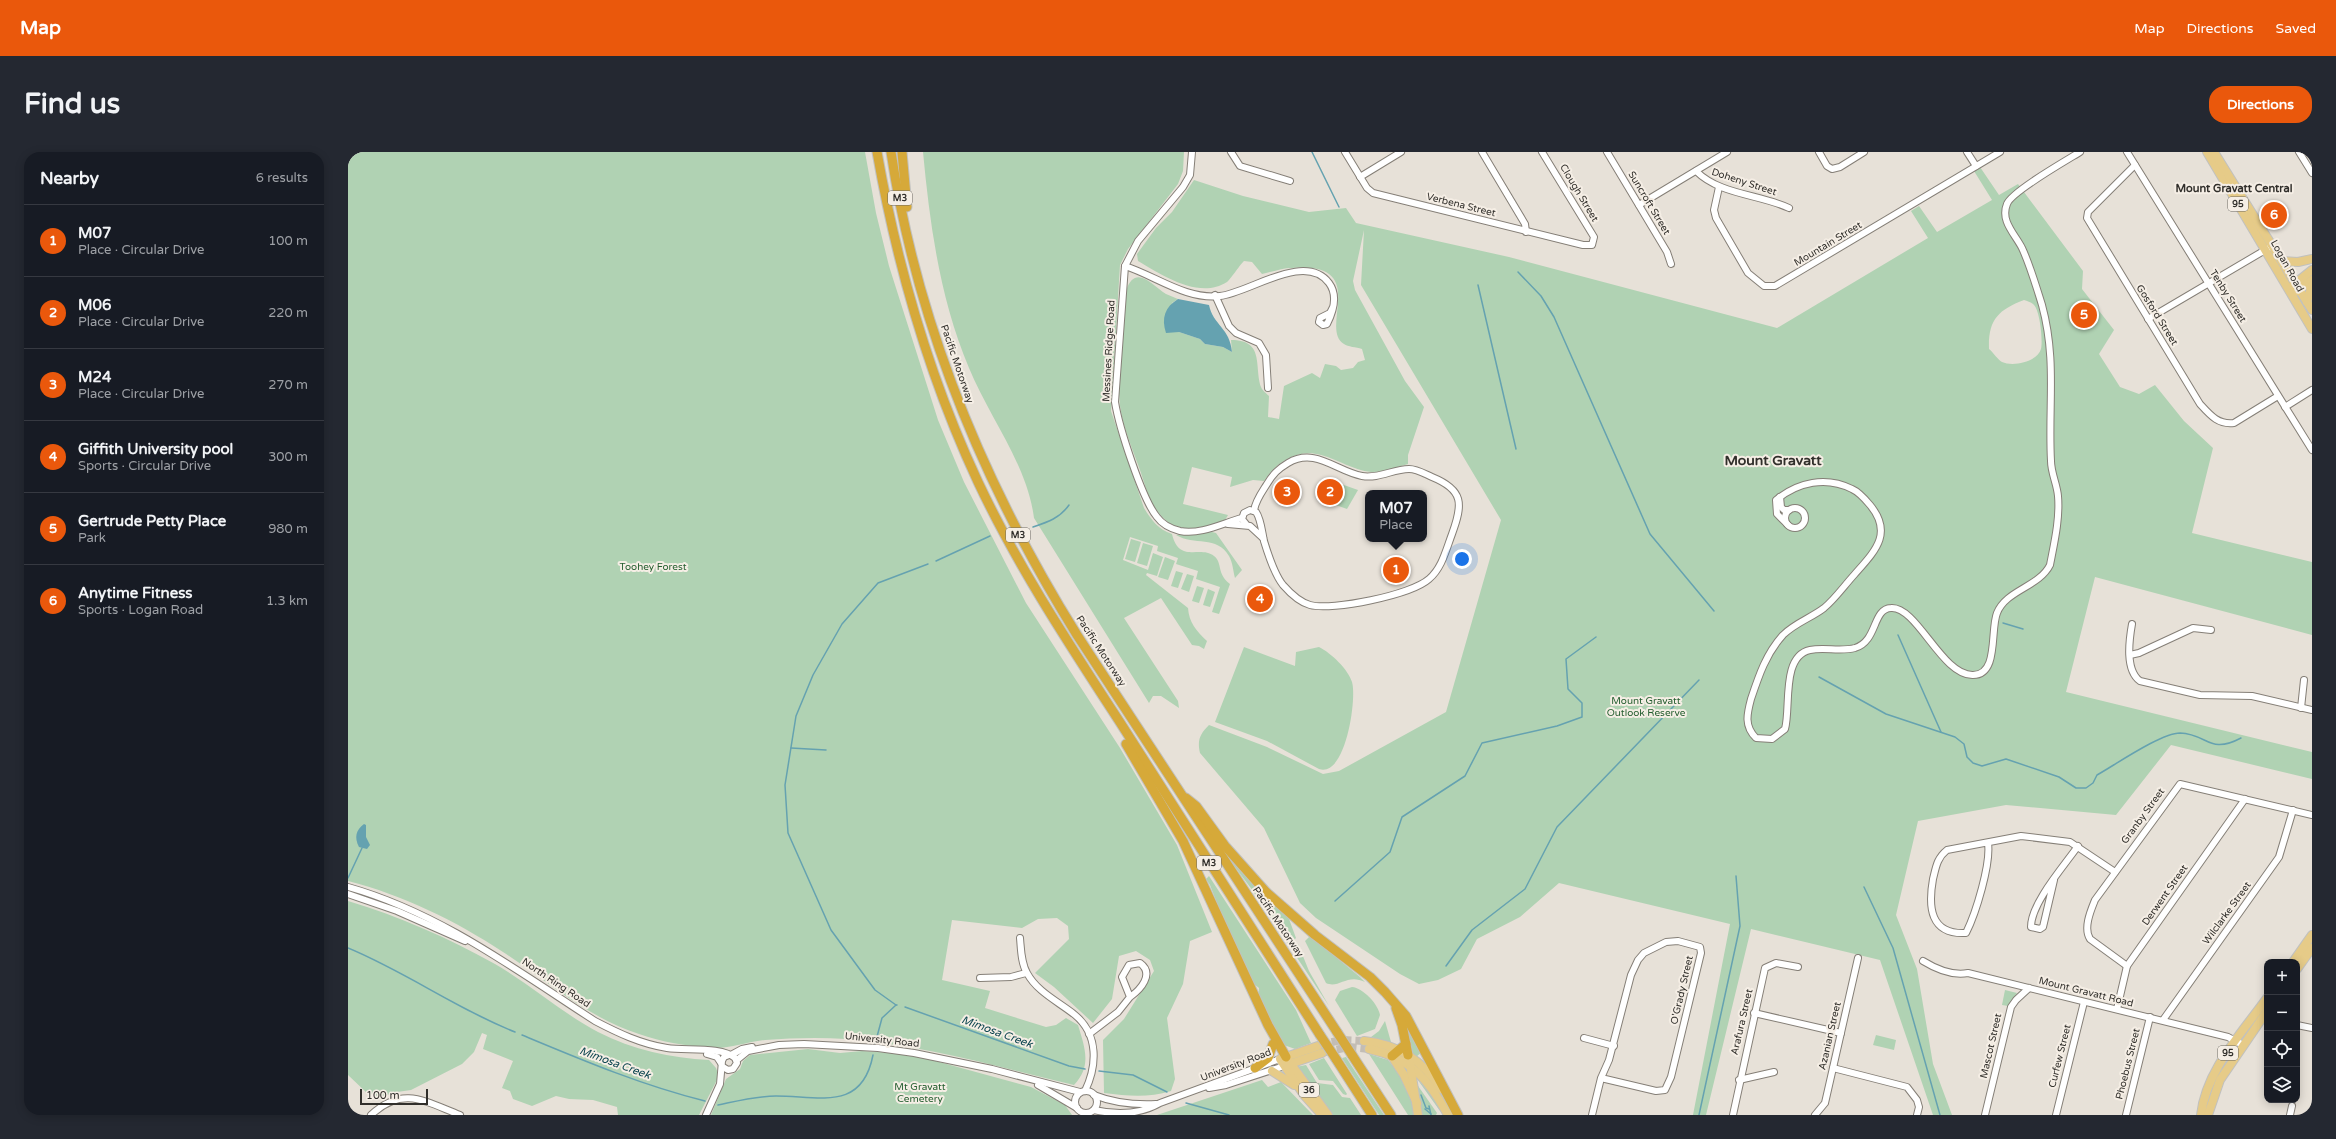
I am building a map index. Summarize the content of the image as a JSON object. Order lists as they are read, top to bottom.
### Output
{
  "streets": {
    "highway": ["M3", "Pacific Motorway"],
    "main road": ["95", "Logan Road", "36"],
    "street": [
      "Doheny Street",
      "Clough Street",
      "Suncroft Street",
      "Verbena Street",
      "Mountain Street",
      "Tenby Street",
      "Gosford Street",
      "Messines Ridge Road",
      "Granby Street",
      "Derwent Street",
      "Wilclarke Street",
      "North Ring Road",
      "O'Grady Street",
      "Mount Gravatt Road",
      "Arafura Street",
      "Azanian Street",
      "University Road",
      "Mascot Street",
      "Curfew Street",
      "Phoebus Street"
    ]
  },
  "crossings": [
    ["Doheny Street", "Mountain Street"],
    ["Clough Street", "Verbena Street"],
    ["95", "Mount Gravatt Road"],
    ["Tenby Street", "Gosford Street"],
    ["Granby Street", "Derwent Street"],
    ["Granby Street", "Wilclarke Street"],
    ["Derwent Street", "Mount Gravatt Road"],
    ["Wilclarke Street", "Mount Gravatt Road"],
    ["North Ring Road", "University Road"],
    ["Mount Gravatt Road", "Mascot Street"],
    ["Mount Gravatt Road", "Curfew Street"],
    ["Mount Gravatt Road", "Phoebus Street"],
    ["University Road", "36"]
  ],
  "districts": ["Mount Gravatt Central", "Mount Gravatt"],
  "water": ["Mimosa Creek"],
  "parks": ["Toohey Forest", "Mount Gravatt Outlook Reserve", "Mt Gravatt Cemetery"],
  "scale_bar": "100 m",
  "page": {
    "header": "Map",
    "nav": ["Map", "Directions", "Saved"],
    "buttons": "Directions",
    "title": "Find us",
    "heading": ["Nearby", "6 results"],
    "pins": [
      "6",
      "5",
      "2",
      "3",
      "1",
      "4"
    ],
    "list": [
      {
        "mark": "1",
        "name": "M07",
        "note": "Place · Circular Drive",
        "value": "100 m"
      },
      {
        "mark": "2",
        "name": "M06",
        "note": "Place · Circular Drive",
        "value": "220 m"
      },
      {
        "mark": "3",
        "name": "M24",
        "note": "Place · Circular Drive",
        "value": "270 m"
      },
      {
        "mark": "4",
        "name": "Giffith University pool",
        "note": "Sports · Circular Drive",
        "value": "300 m"
      },
      {
        "mark": "5",
        "name": "Gertrude Petty Place",
        "note": "Park",
        "value": "980 m"
      },
      {
        "mark": "6",
        "name": "Anytime Fitness",
        "note": "Sports · Logan Road",
        "value": "1.3 km"
      }
    ],
    "popup": ["M07", "Place"],
    "map_buttons": ["+", "−"],
    "scale": "100 m"
  }
}
